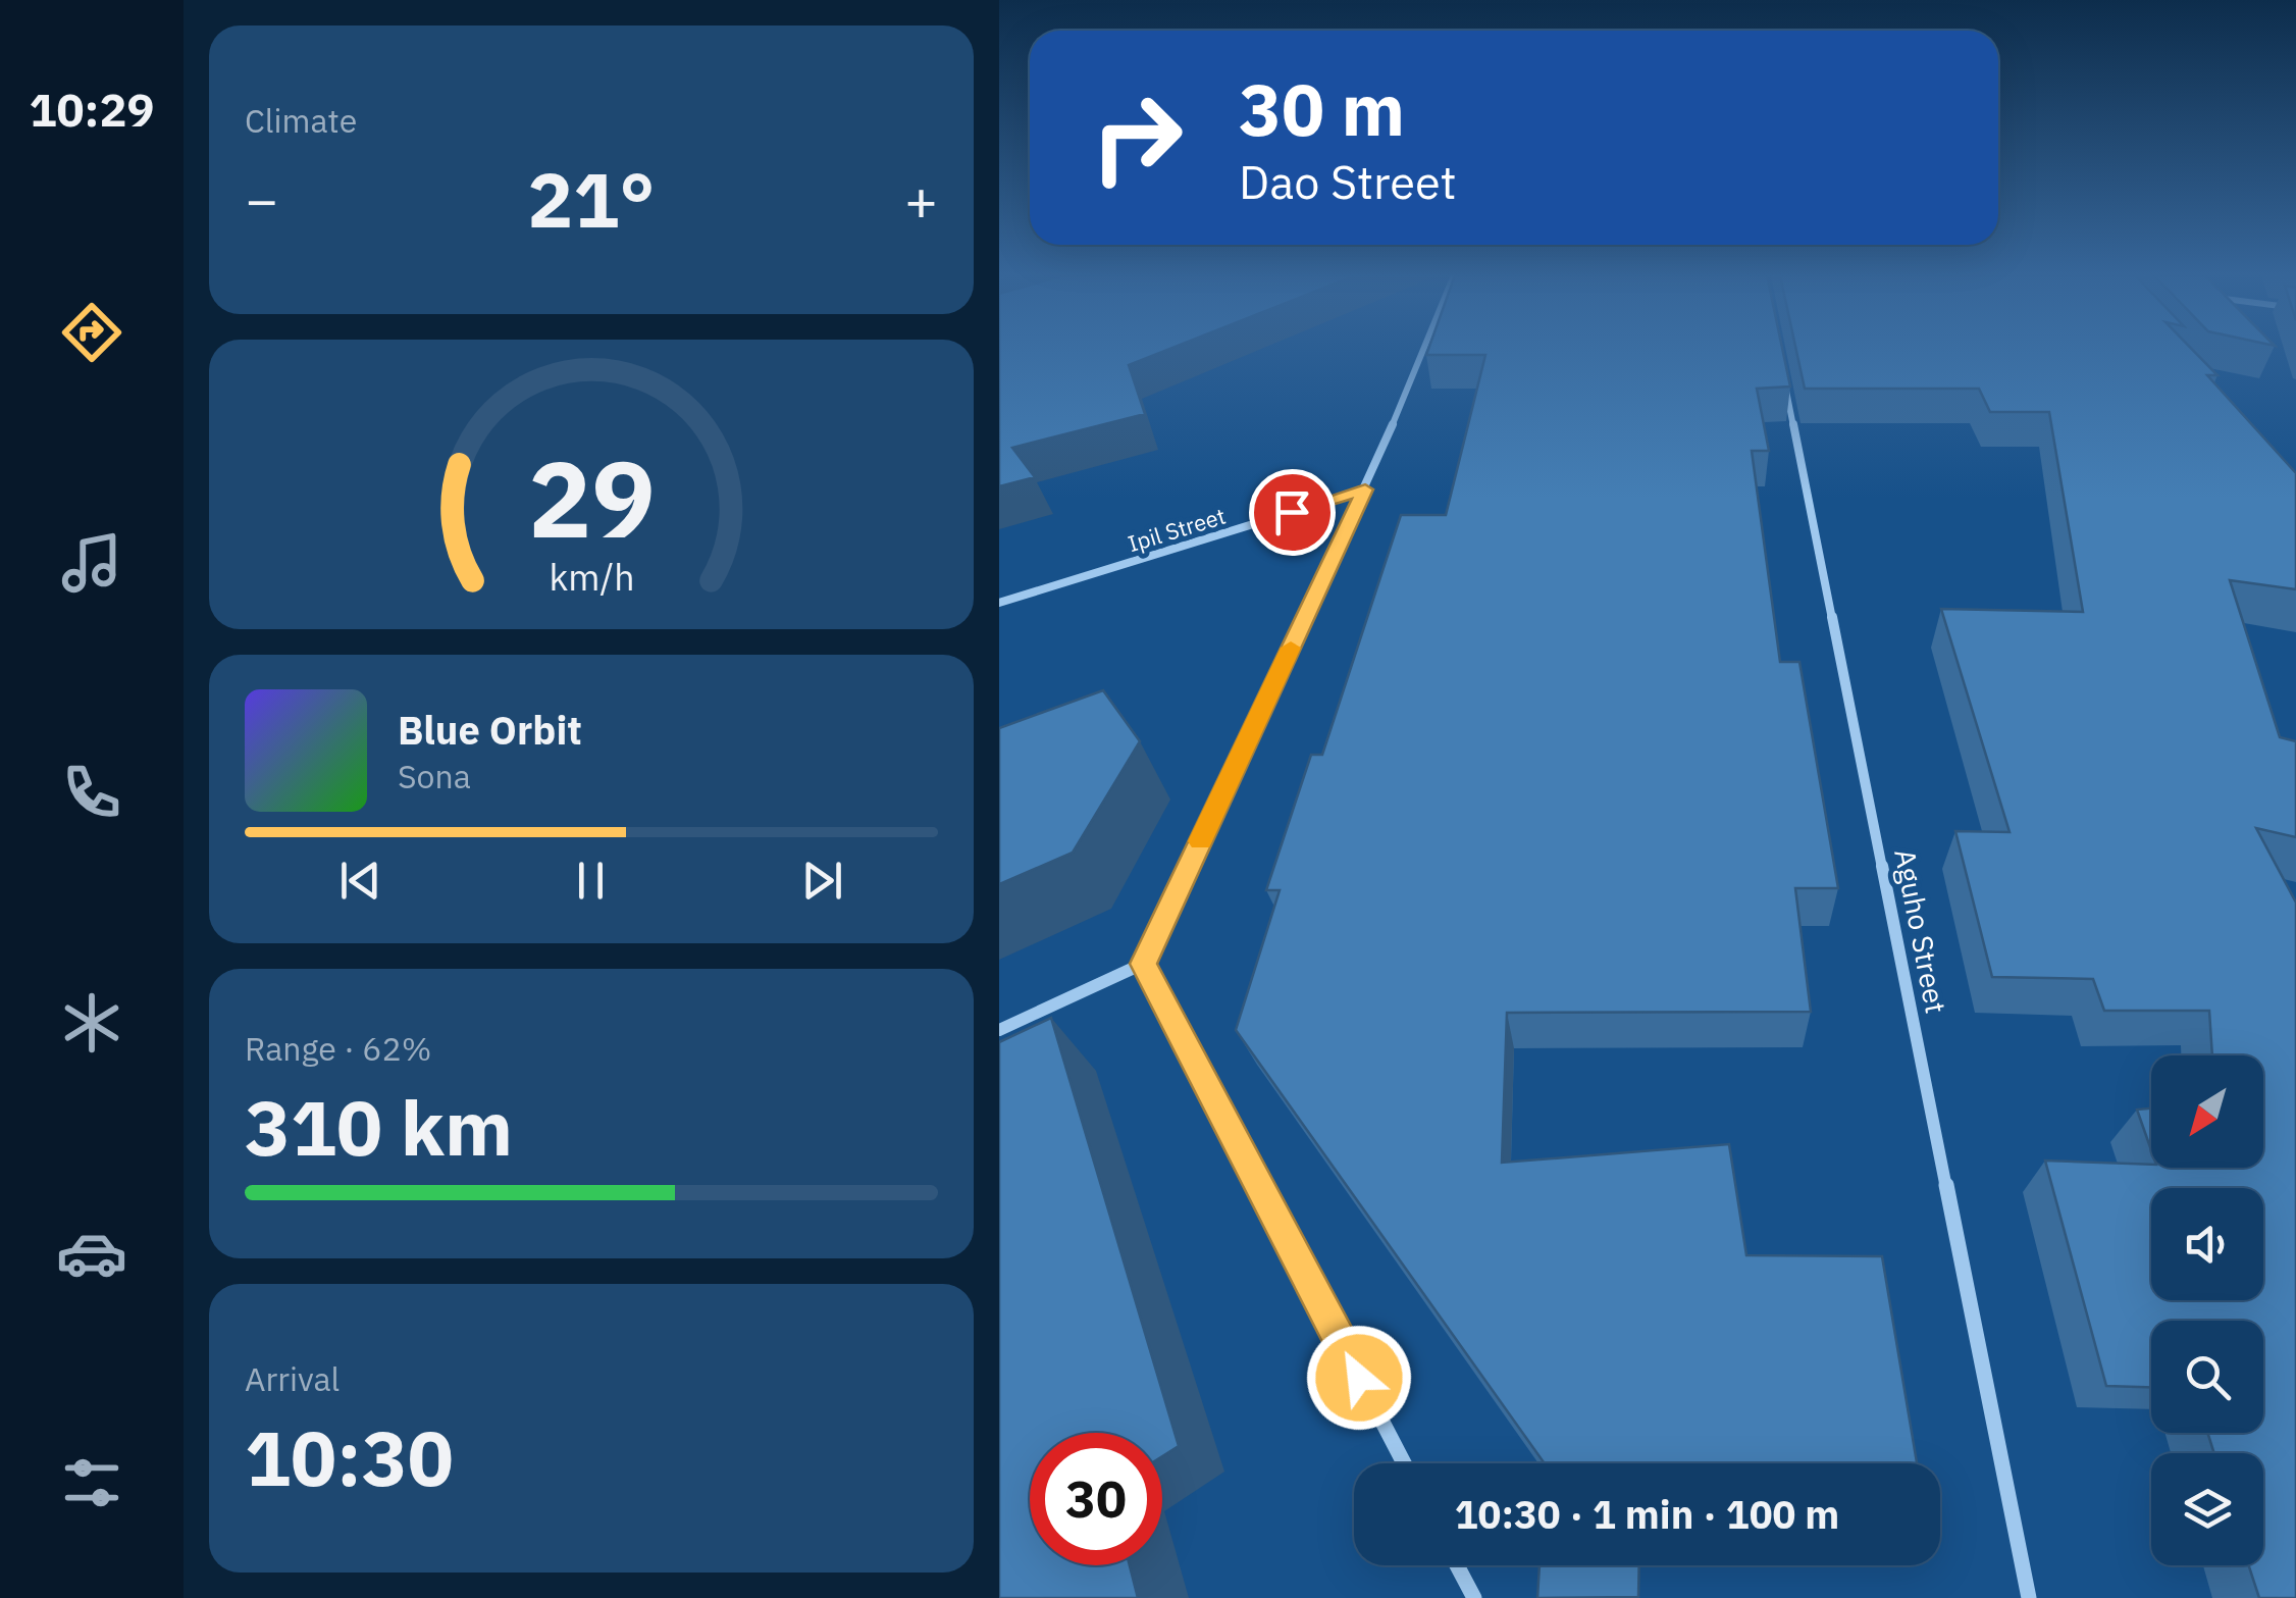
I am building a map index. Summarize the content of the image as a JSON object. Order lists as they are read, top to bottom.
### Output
{
  "streets": {
    "street": ["Ipil Street", "Aguho Street"]
  },
  "north": "bottom left",
  "page": {
    "tabs": "10:29",
    "tile": [
      "Climate",
      ["Range · 62%", "310 km"],
      ["Arrival", "10:30"]
    ],
    "turn": ["30 m", "Dao Street"],
    "heat": ["−", "21°", "+"],
    "song": ["Blue Orbit", "Sona"],
    "limit": "30",
    "trip": "10:30 · 1 min · 100 m",
    "gauge": ["29", "km/h"]
  }
}
